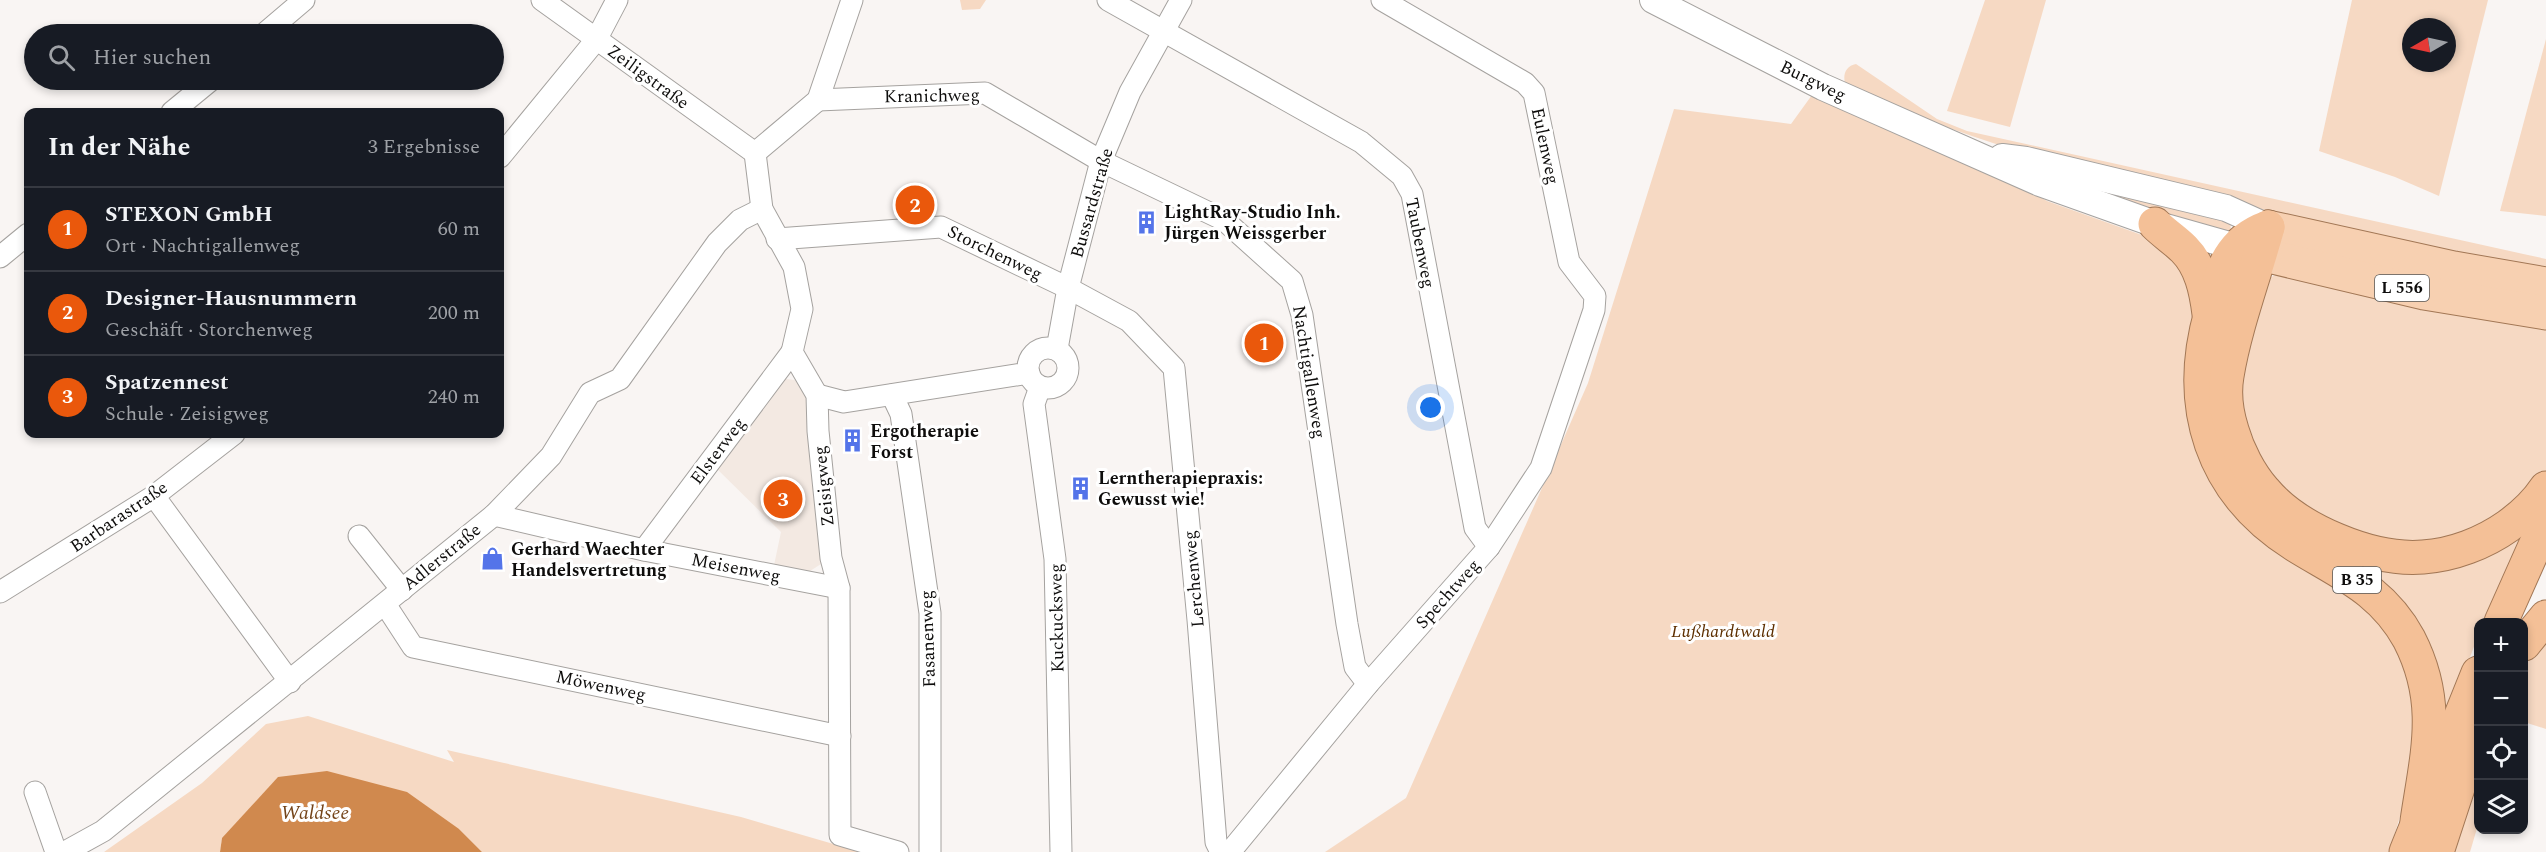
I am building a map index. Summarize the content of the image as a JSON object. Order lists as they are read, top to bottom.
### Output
{
  "streets": {
    "highway": ["B 35"],
    "main road": ["L 556"],
    "street": [
      "Zeiligstraße",
      "Burgweg",
      "Kranichweg",
      "Eulenweg",
      "Bussardstraße",
      "Taubenweg",
      "Storchenweg",
      "Nachtigallenweg",
      "Elsterweg",
      "Zeisigweg",
      "Barbarastraße",
      "Adlerstraße",
      "Meisenweg",
      "Lerchenweg",
      "Spechtweg",
      "Kuckucksweg",
      "Fasanenweg",
      "Möwenweg"
    ]
  },
  "crossings": [
    ["Burgweg", "L 556"],
    ["Burgweg", "B 35"],
    ["Kranichweg", "Bussardstraße"],
    ["Kranichweg", "Nachtigallenweg"],
    ["Eulenweg", "Spechtweg"],
    ["Bussardstraße", "Taubenweg"],
    ["Bussardstraße", "Storchenweg"],
    ["Bussardstraße", "Nachtigallenweg"],
    ["Bussardstraße", "Lerchenweg"],
    ["Bussardstraße", "Kuckucksweg"],
    ["Taubenweg", "Spechtweg"],
    ["Storchenweg", "Lerchenweg"],
    ["L 556", "B 35"],
    ["Nachtigallenweg", "Spechtweg"],
    ["Elsterweg", "Zeisigweg"],
    ["Elsterweg", "Meisenweg"],
    ["Zeisigweg", "Meisenweg"],
    ["Zeisigweg", "Möwenweg"],
    ["Adlerstraße", "Meisenweg"],
    ["Adlerstraße", "Möwenweg"]
  ],
  "water": ["Waldsee"],
  "parks": ["Lußhardtwald"],
  "places": {
    "building": ["LightRay-Studio Inh. Jürgen Weissgerber", "Ergotherapie Forst", "Lerntherapiepraxis: Gewusst wie!"],
    "shop": ["Gerhard Waechter Handelsvertretung"]
  },
  "north": "left",
  "page": {
    "search": "Hier suchen",
    "heading": ["In der Nähe", "3 Ergebnisse"],
    "pins": ["2", "1", "3"],
    "list": [
      {
        "mark": "1",
        "name": "STEXON GmbH",
        "note": "Ort · Nachtigallenweg",
        "value": "60 m"
      },
      {
        "mark": "2",
        "name": "Designer-Hausnummern",
        "note": "Geschäft · Storchenweg",
        "value": "200 m"
      },
      {
        "mark": "3",
        "name": "Spatzennest",
        "note": "Schule · Zeisigweg",
        "value": "240 m"
      }
    ],
    "map_buttons": ["+", "−"]
  }
}
